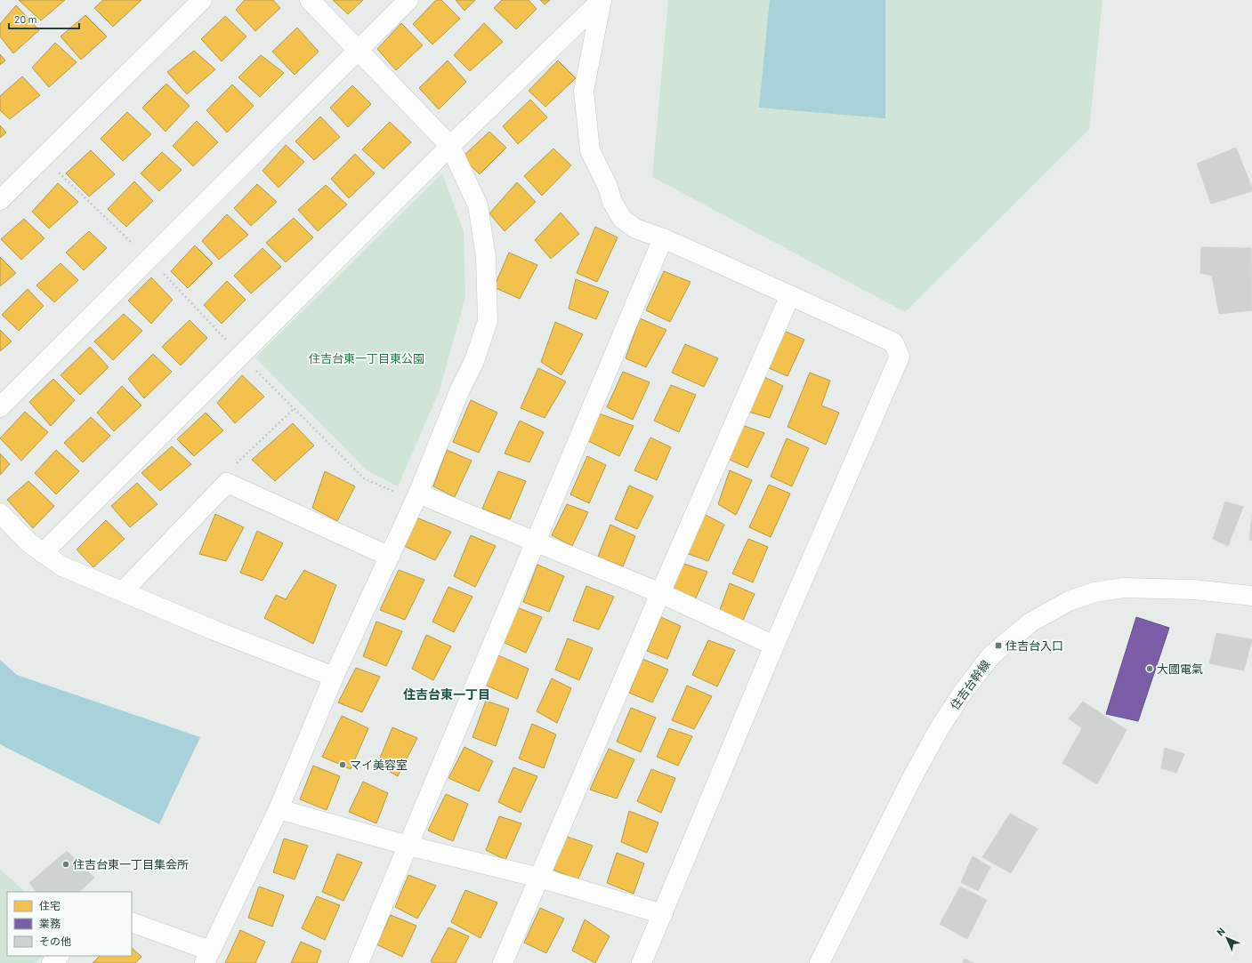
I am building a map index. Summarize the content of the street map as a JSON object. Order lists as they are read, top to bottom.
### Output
{
  "streets": {
    "street": ["住吉台幹線"]
  },
  "districts": ["住吉台東一丁目"],
  "parks": ["住吉台東一丁目東公園"],
  "places": {
    "transit": ["住吉台入口"],
    "other": ["大國電氣", "マイ美容室", "住吉台東一丁目集会所"]
  },
  "legend": ["住宅", "業務", "その他"],
  "scale_bar": "20 m",
  "north": "top left"
}
